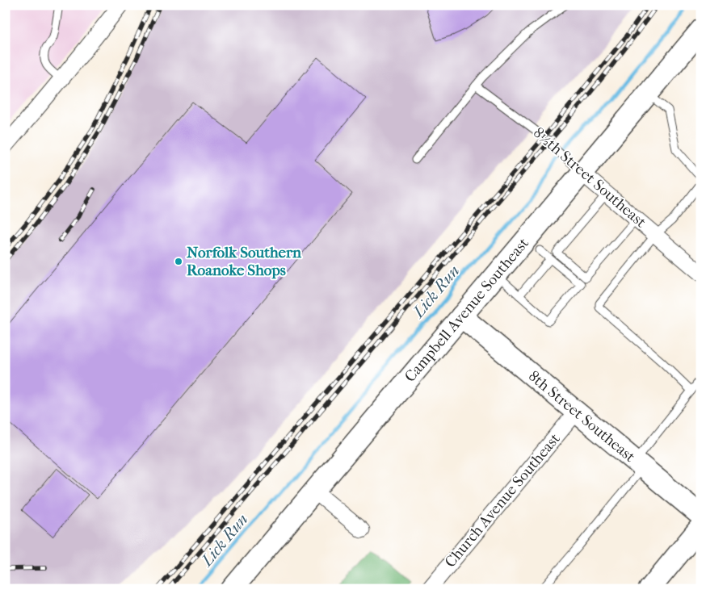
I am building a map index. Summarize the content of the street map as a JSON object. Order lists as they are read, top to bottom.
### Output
{
  "streets": {
    "street": [
      "8½th Street Southeast",
      "Campbell Avenue Southeast",
      "8th Street Southeast",
      "Church Avenue Southeast"
    ]
  },
  "crossings": [
    ["8½th Street Southeast", "Campbell Avenue Southeast"],
    ["Campbell Avenue Southeast", "8th Street Southeast"],
    ["8th Street Southeast", "Church Avenue Southeast"]
  ],
  "water": ["Lick Run"],
  "places": ["Norfolk Southern Roanoke Shops"]
}
